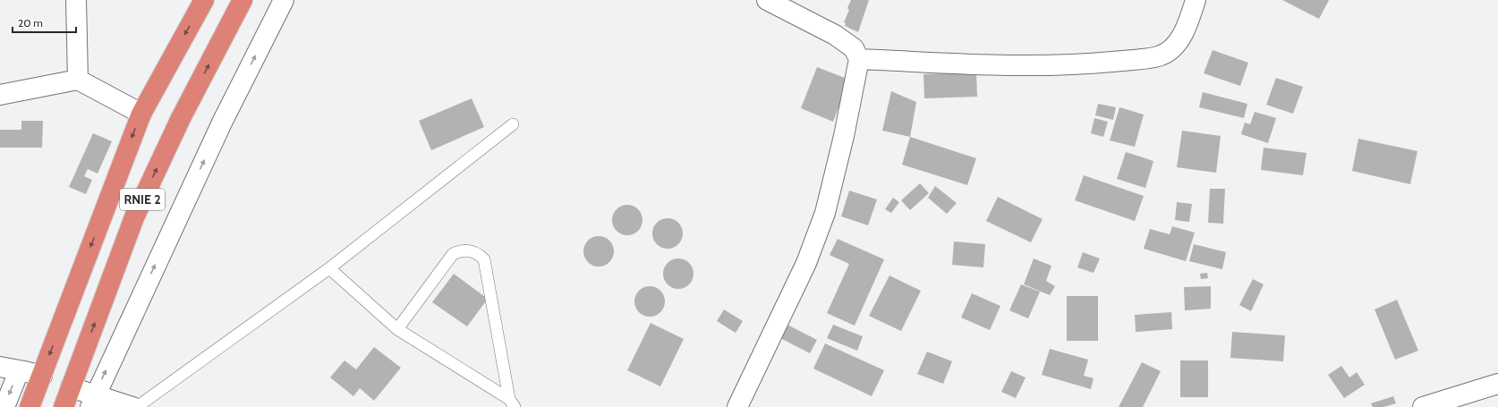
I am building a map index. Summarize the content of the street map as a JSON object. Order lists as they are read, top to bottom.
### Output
{
  "streets": {
    "highway": ["RNIE 2"]
  },
  "scale_bar": "20 m"
}
